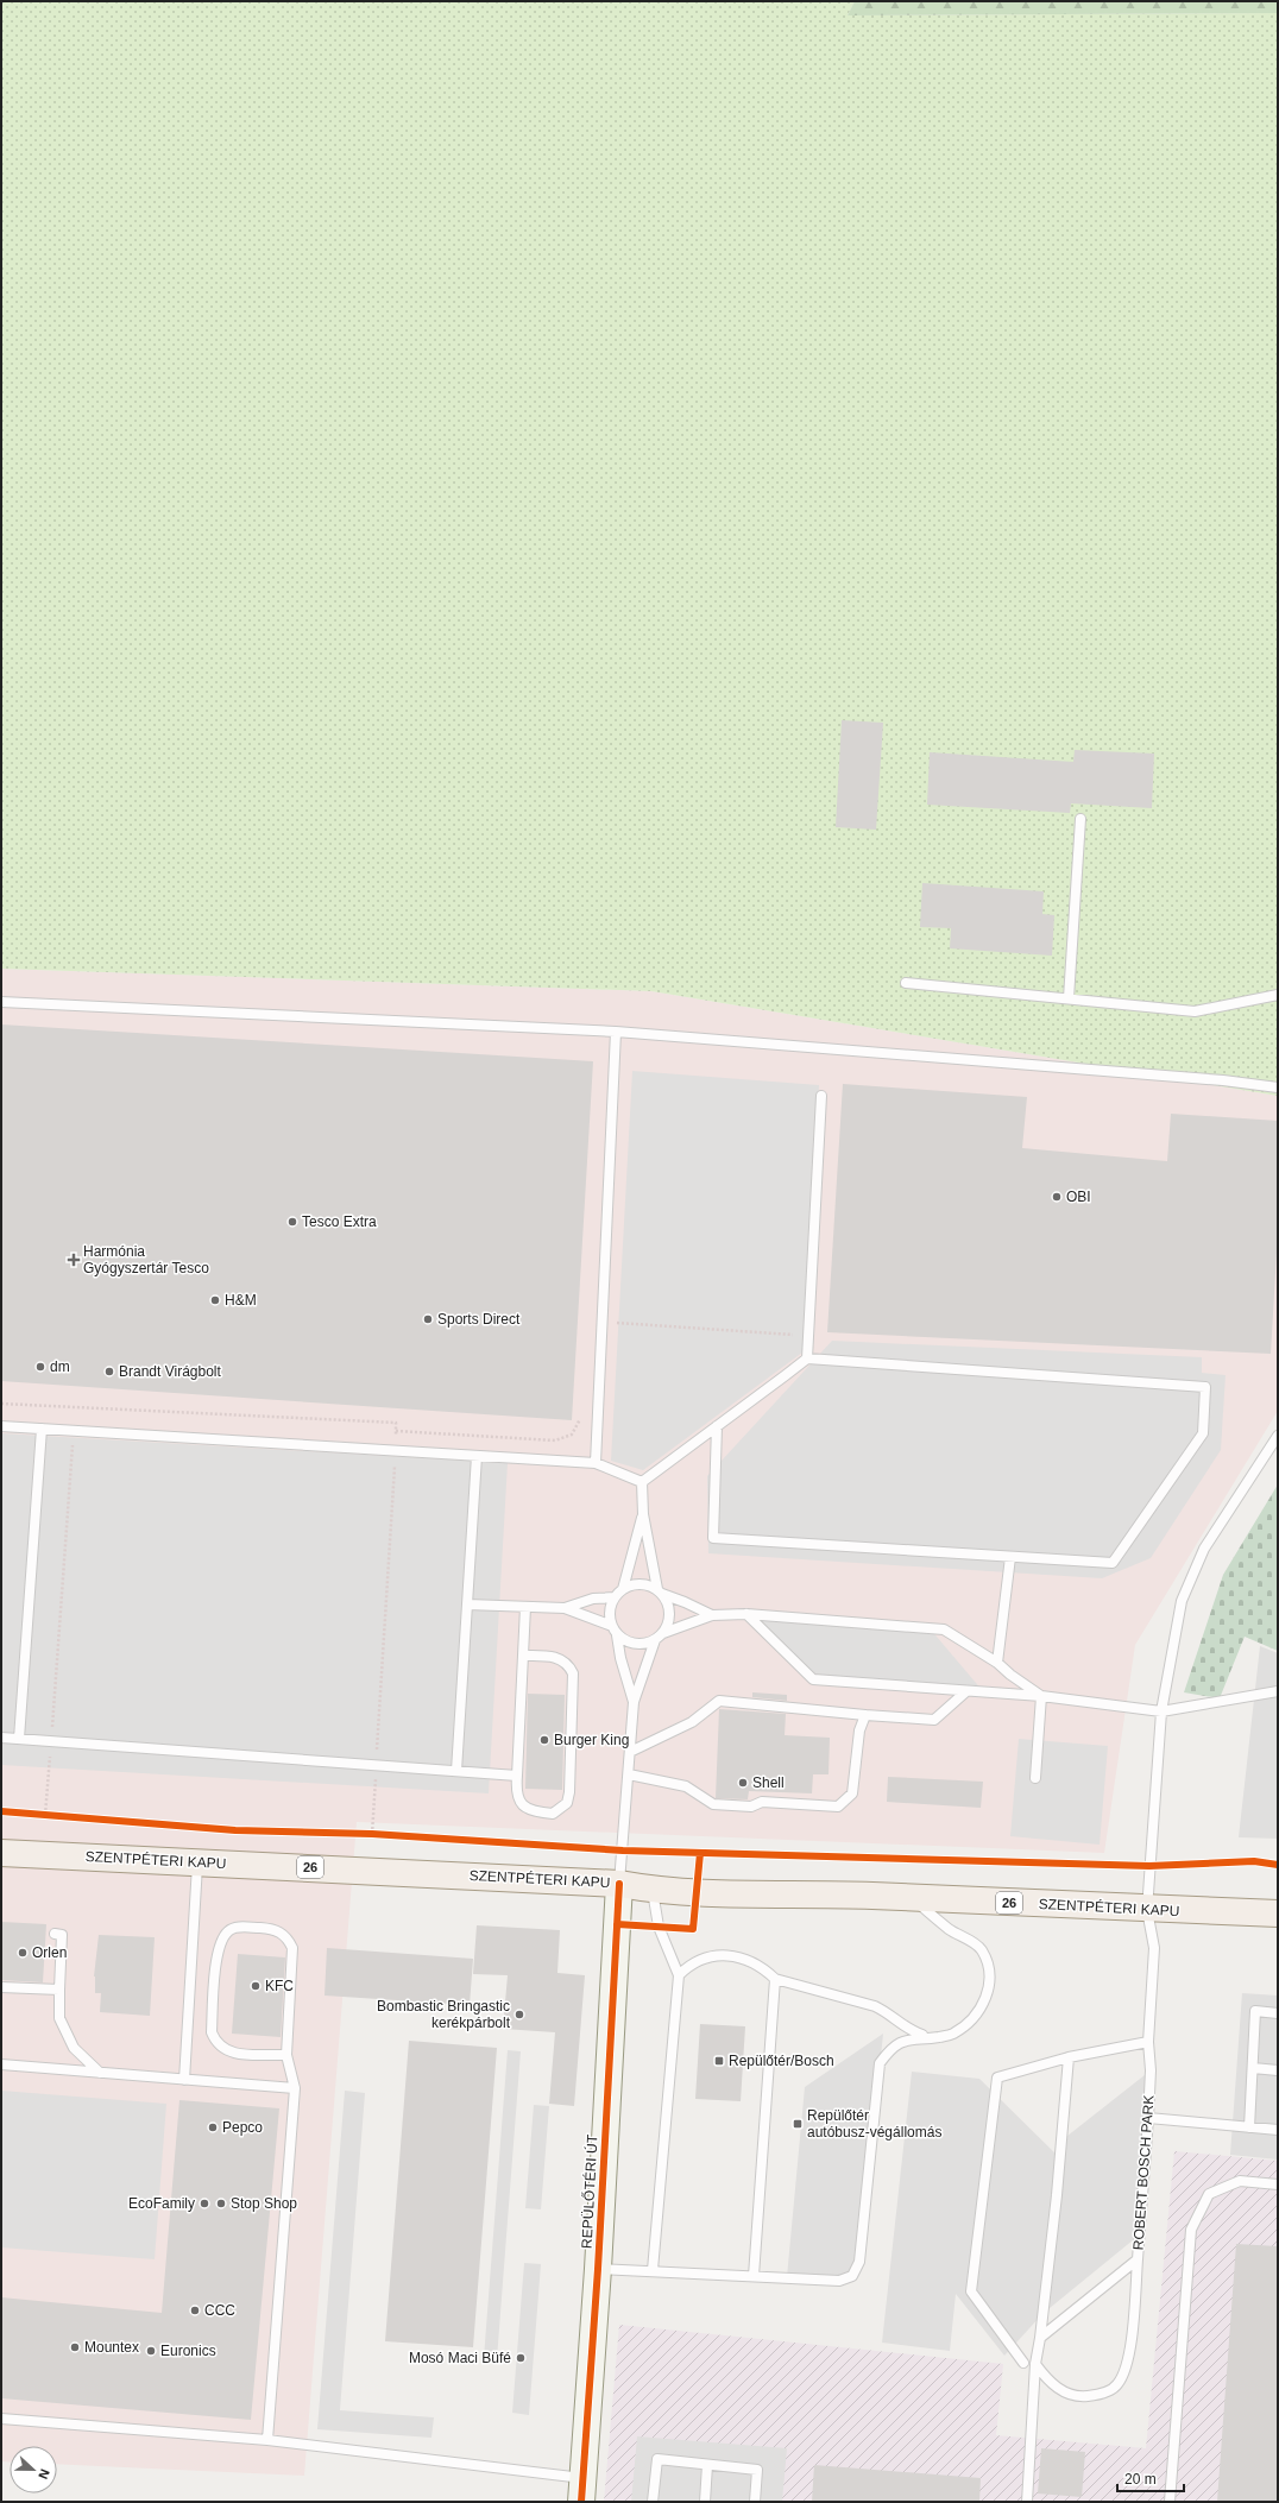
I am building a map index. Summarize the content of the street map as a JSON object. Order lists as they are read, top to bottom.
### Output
{
  "streets": {
    "main road": ["SZENTPÉTERI KAPU", "26"],
    "street": ["REPÜLŐTÉRI ÚT"],
    "lane": ["ROBERT BOSCH PARK"]
  },
  "crossings": [
    ["SZENTPÉTERI KAPU", "ROBERT BOSCH PARK"],
    ["SZENTPÉTERI KAPU", "REPÜLŐTÉRI ÚT"]
  ],
  "places": {
    "other": [
      "OBI",
      "Tesco Extra",
      "H&M",
      "Sports Direct",
      "dm",
      "Brandt Virágbolt",
      "Burger King",
      "Shell",
      "Orlen",
      "KFC",
      "Bombastic Bringastic kerékpárbolt",
      "Pepco",
      "EcoFamily",
      "Stop Shop",
      "CCC",
      "Mountex",
      "Euronics",
      "Mosó Maci Büfé"
    ],
    "health": ["Harmónia Gyógyszertár Tesco"],
    "transit": ["Repülőtér/Bosch", "Repülőtér autóbusz-végállomás"]
  },
  "scale_bar": "20 m",
  "north": "right"
}
